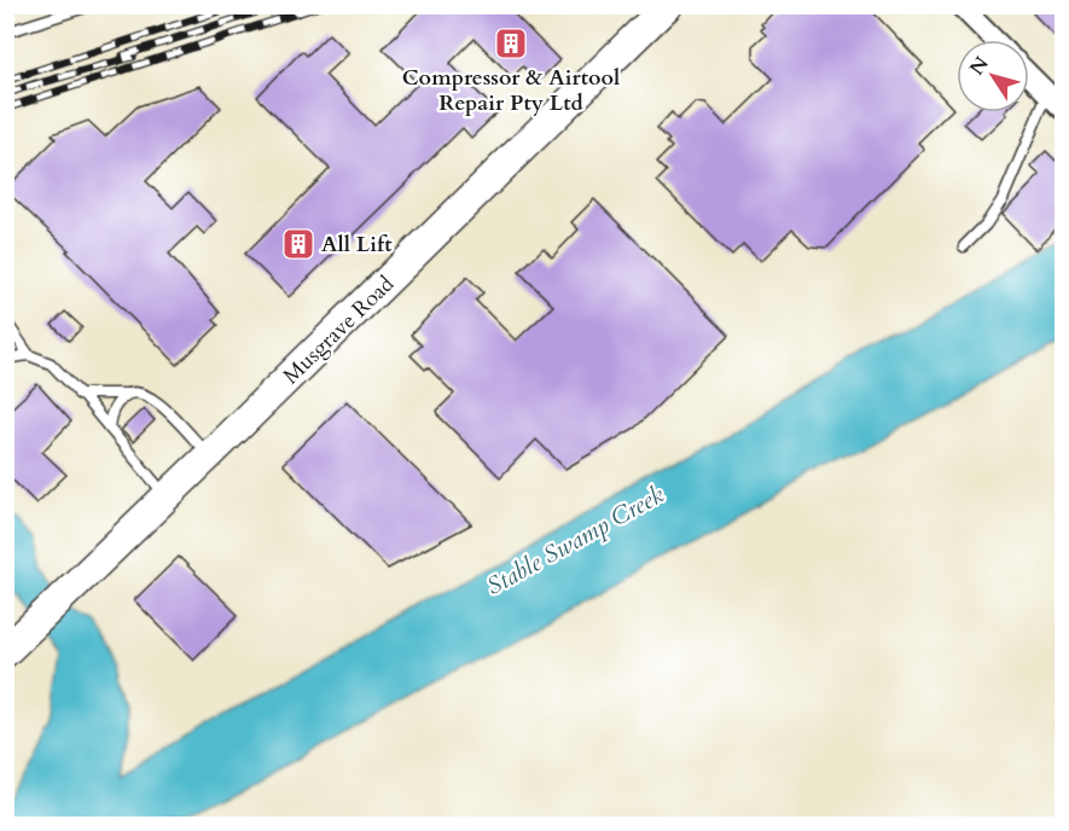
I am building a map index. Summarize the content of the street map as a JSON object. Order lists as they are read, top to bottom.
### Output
{
  "streets": {
    "street": ["Musgrave Road"]
  },
  "water": ["Stable Swamp Creek"],
  "places": {
    "building": ["Compressor & Airtool Repair Pty Ltd", "All Lift"]
  },
  "north": "top left"
}
